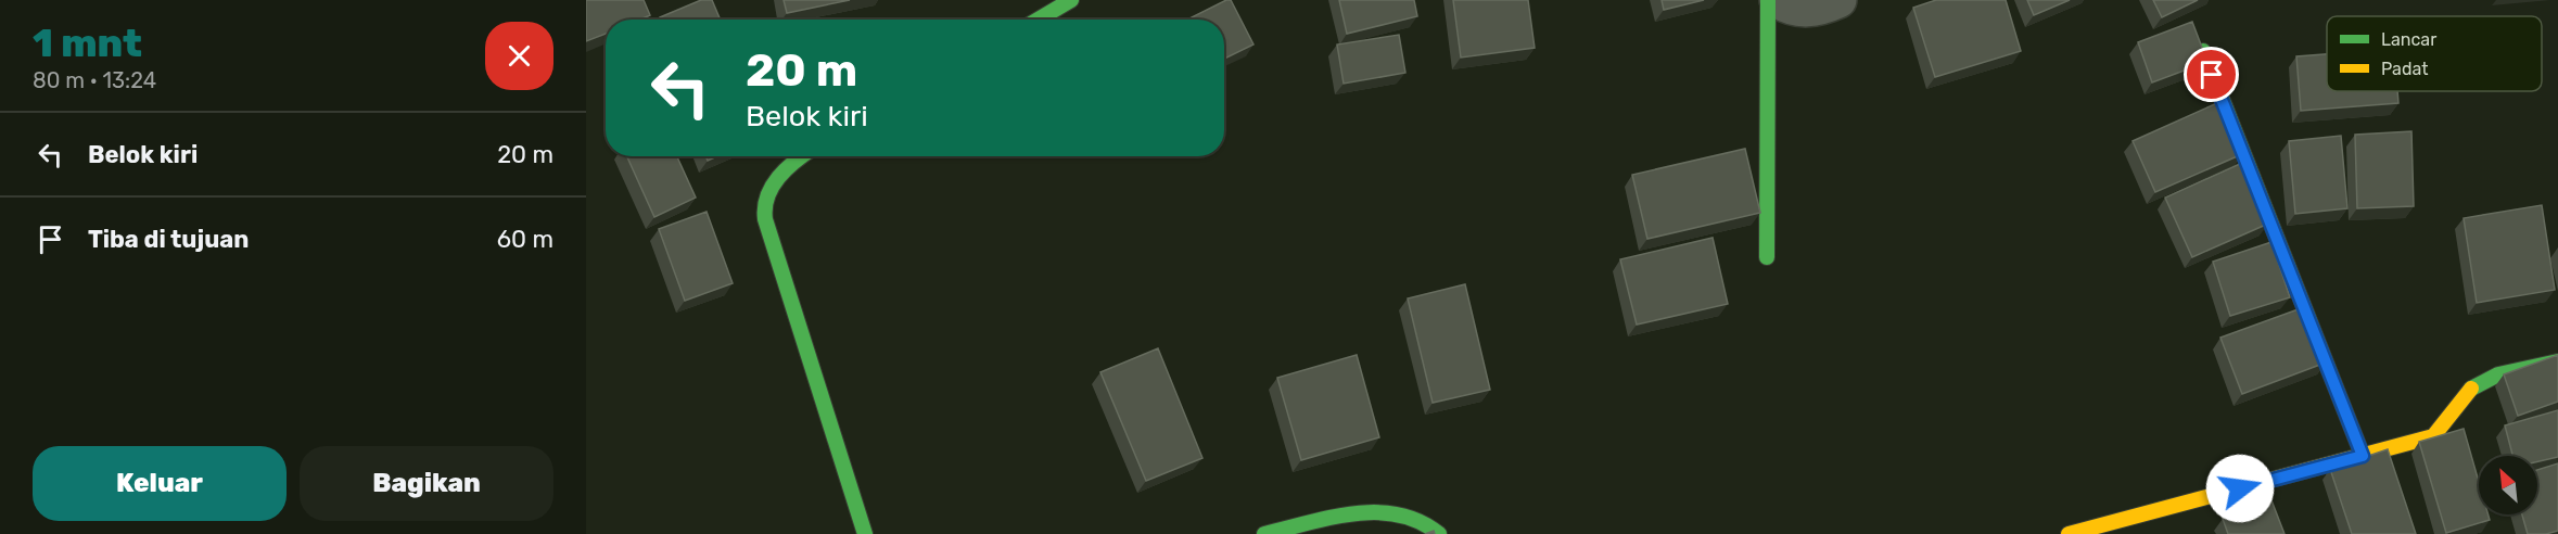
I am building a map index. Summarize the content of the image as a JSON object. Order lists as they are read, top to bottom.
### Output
{
  "legend": ["Lancar", "Padat"],
  "north": "top left",
  "page": {
    "heading": ["1 mnt", "80 m · 13:24"],
    "turn": ["20 m", "Belok kiri"],
    "list": [
      {
        "name": "Belok kiri",
        "value": "20 m"
      },
      {
        "name": "Tiba di tujuan",
        "value": "60 m"
      }
    ],
    "buttons": ["Keluar", "Bagikan"]
  }
}
